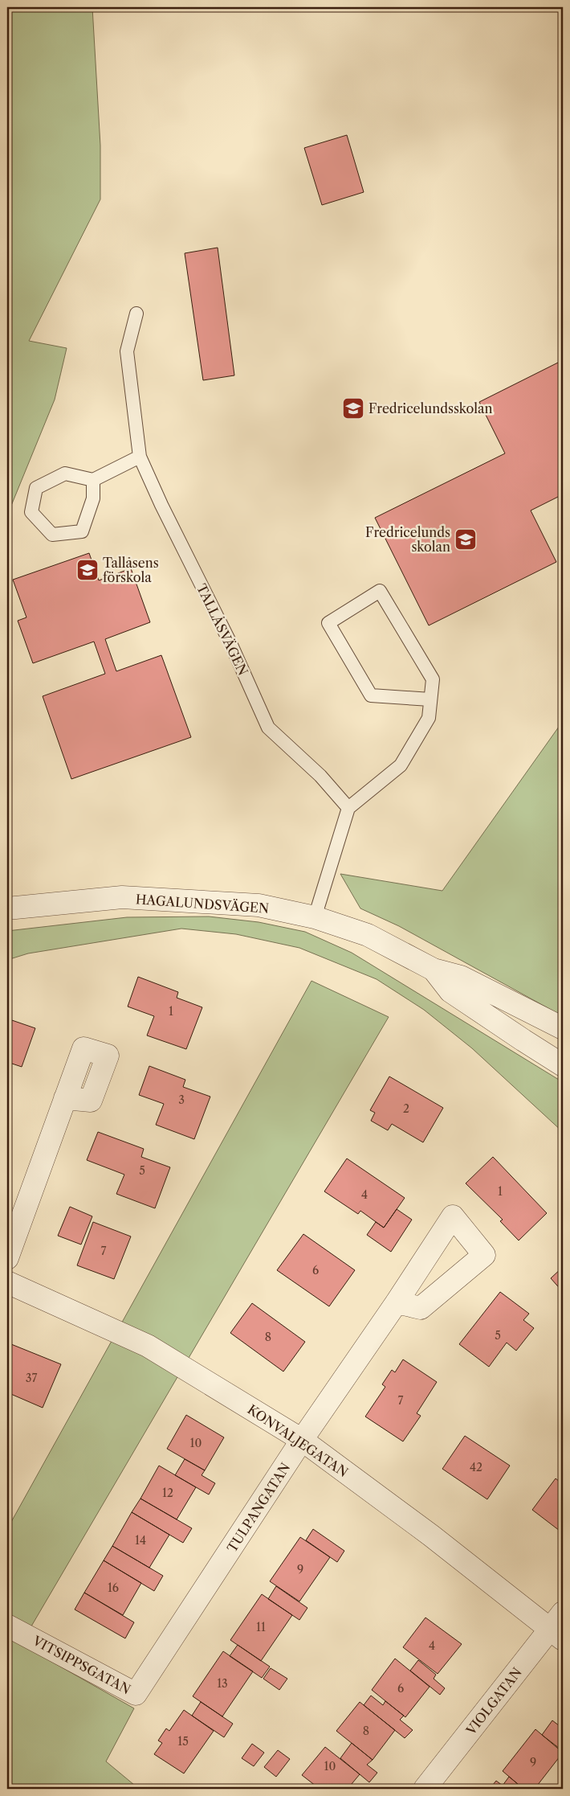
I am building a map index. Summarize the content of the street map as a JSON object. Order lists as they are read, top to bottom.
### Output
{
  "streets": {
    "street": [
      "HAGALUNDSVÄGEN",
      "KONVALJEGATAN",
      "TULPANGATAN",
      "VITSIPPSGATAN",
      "VIOLGATAN"
    ],
    "lane": ["TALLÅSVÄGEN"]
  },
  "crossings": [
    ["KONVALJEGATAN", "TULPANGATAN"],
    ["KONVALJEGATAN", "VIOLGATAN"],
    ["TULPANGATAN", "VITSIPPSGATAN"]
  ],
  "places": {
    "school or university": ["Fredricelundsskolan", "Fredricelunds skolan", "Tallåsens förskola"]
  },
  "house_numbers": [
    "1",
    "3",
    "2",
    "5",
    "1",
    "4",
    "7",
    "6",
    "5",
    "8",
    "37",
    "7",
    "10",
    "42",
    "12",
    "14",
    "9",
    "16",
    "11",
    "4",
    "13",
    "6",
    "8",
    "15",
    "9",
    "10"
  ]
}
